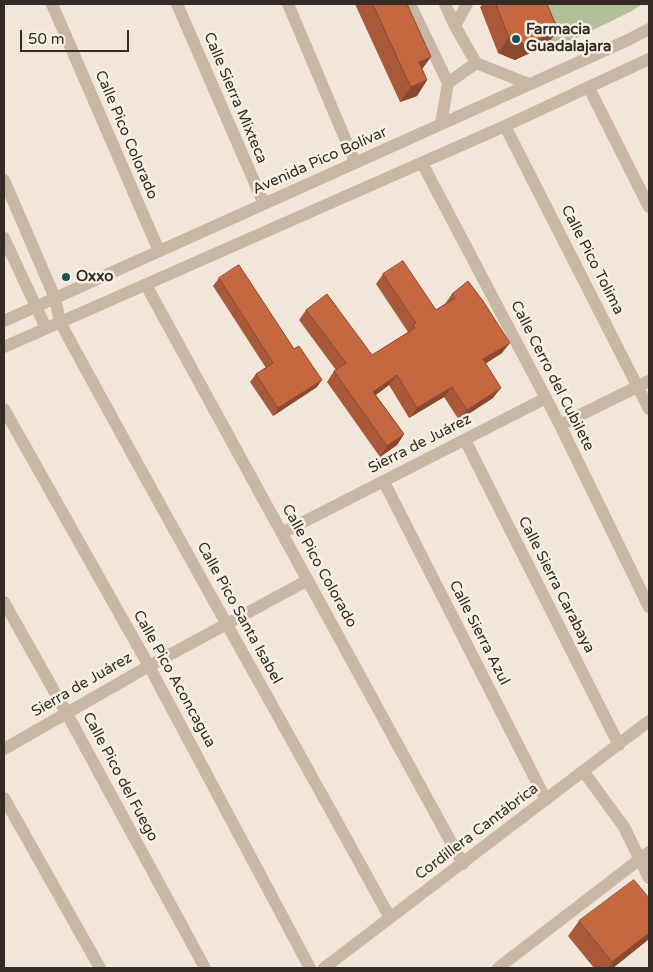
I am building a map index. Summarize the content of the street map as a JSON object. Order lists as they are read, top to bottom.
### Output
{
  "streets": {
    "street": [
      "Calle Sierra Mixteca",
      "Calle Pico Colorado",
      "Avenida Pico Bolívar",
      "Calle Pico Tolima",
      "Calle Cerro del Cubilete",
      "Sierra de Juárez",
      "Calle Sierra Carabaya",
      "Calle Pico Santa Isabel",
      "Calle Sierra Azul",
      "Calle Pico Aconcagua",
      "Calle Pico del Fuego",
      "Cordillera Cantábrica"
    ]
  },
  "crossings": [
    ["Calle Sierra Mixteca", "Avenida Pico Bolívar"],
    ["Calle Pico Colorado", "Avenida Pico Bolívar"],
    ["Calle Pico Colorado", "Sierra de Juárez"],
    ["Calle Pico Colorado", "Cordillera Cantábrica"],
    ["Avenida Pico Bolívar", "Calle Pico Santa Isabel"],
    ["Calle Cerro del Cubilete", "Sierra de Juárez"],
    ["Sierra de Juárez", "Calle Sierra Carabaya"],
    ["Sierra de Juárez", "Calle Pico Santa Isabel"],
    ["Sierra de Juárez", "Calle Sierra Azul"],
    ["Sierra de Juárez", "Calle Pico Aconcagua"],
    ["Sierra de Juárez", "Calle Pico del Fuego"],
    ["Calle Sierra Carabaya", "Cordillera Cantábrica"],
    ["Calle Pico Santa Isabel", "Cordillera Cantábrica"],
    ["Calle Sierra Azul", "Cordillera Cantábrica"]
  ],
  "places": ["Farmacia Guadalajara", "Oxxo"],
  "scale_bar": "50 m"
}
